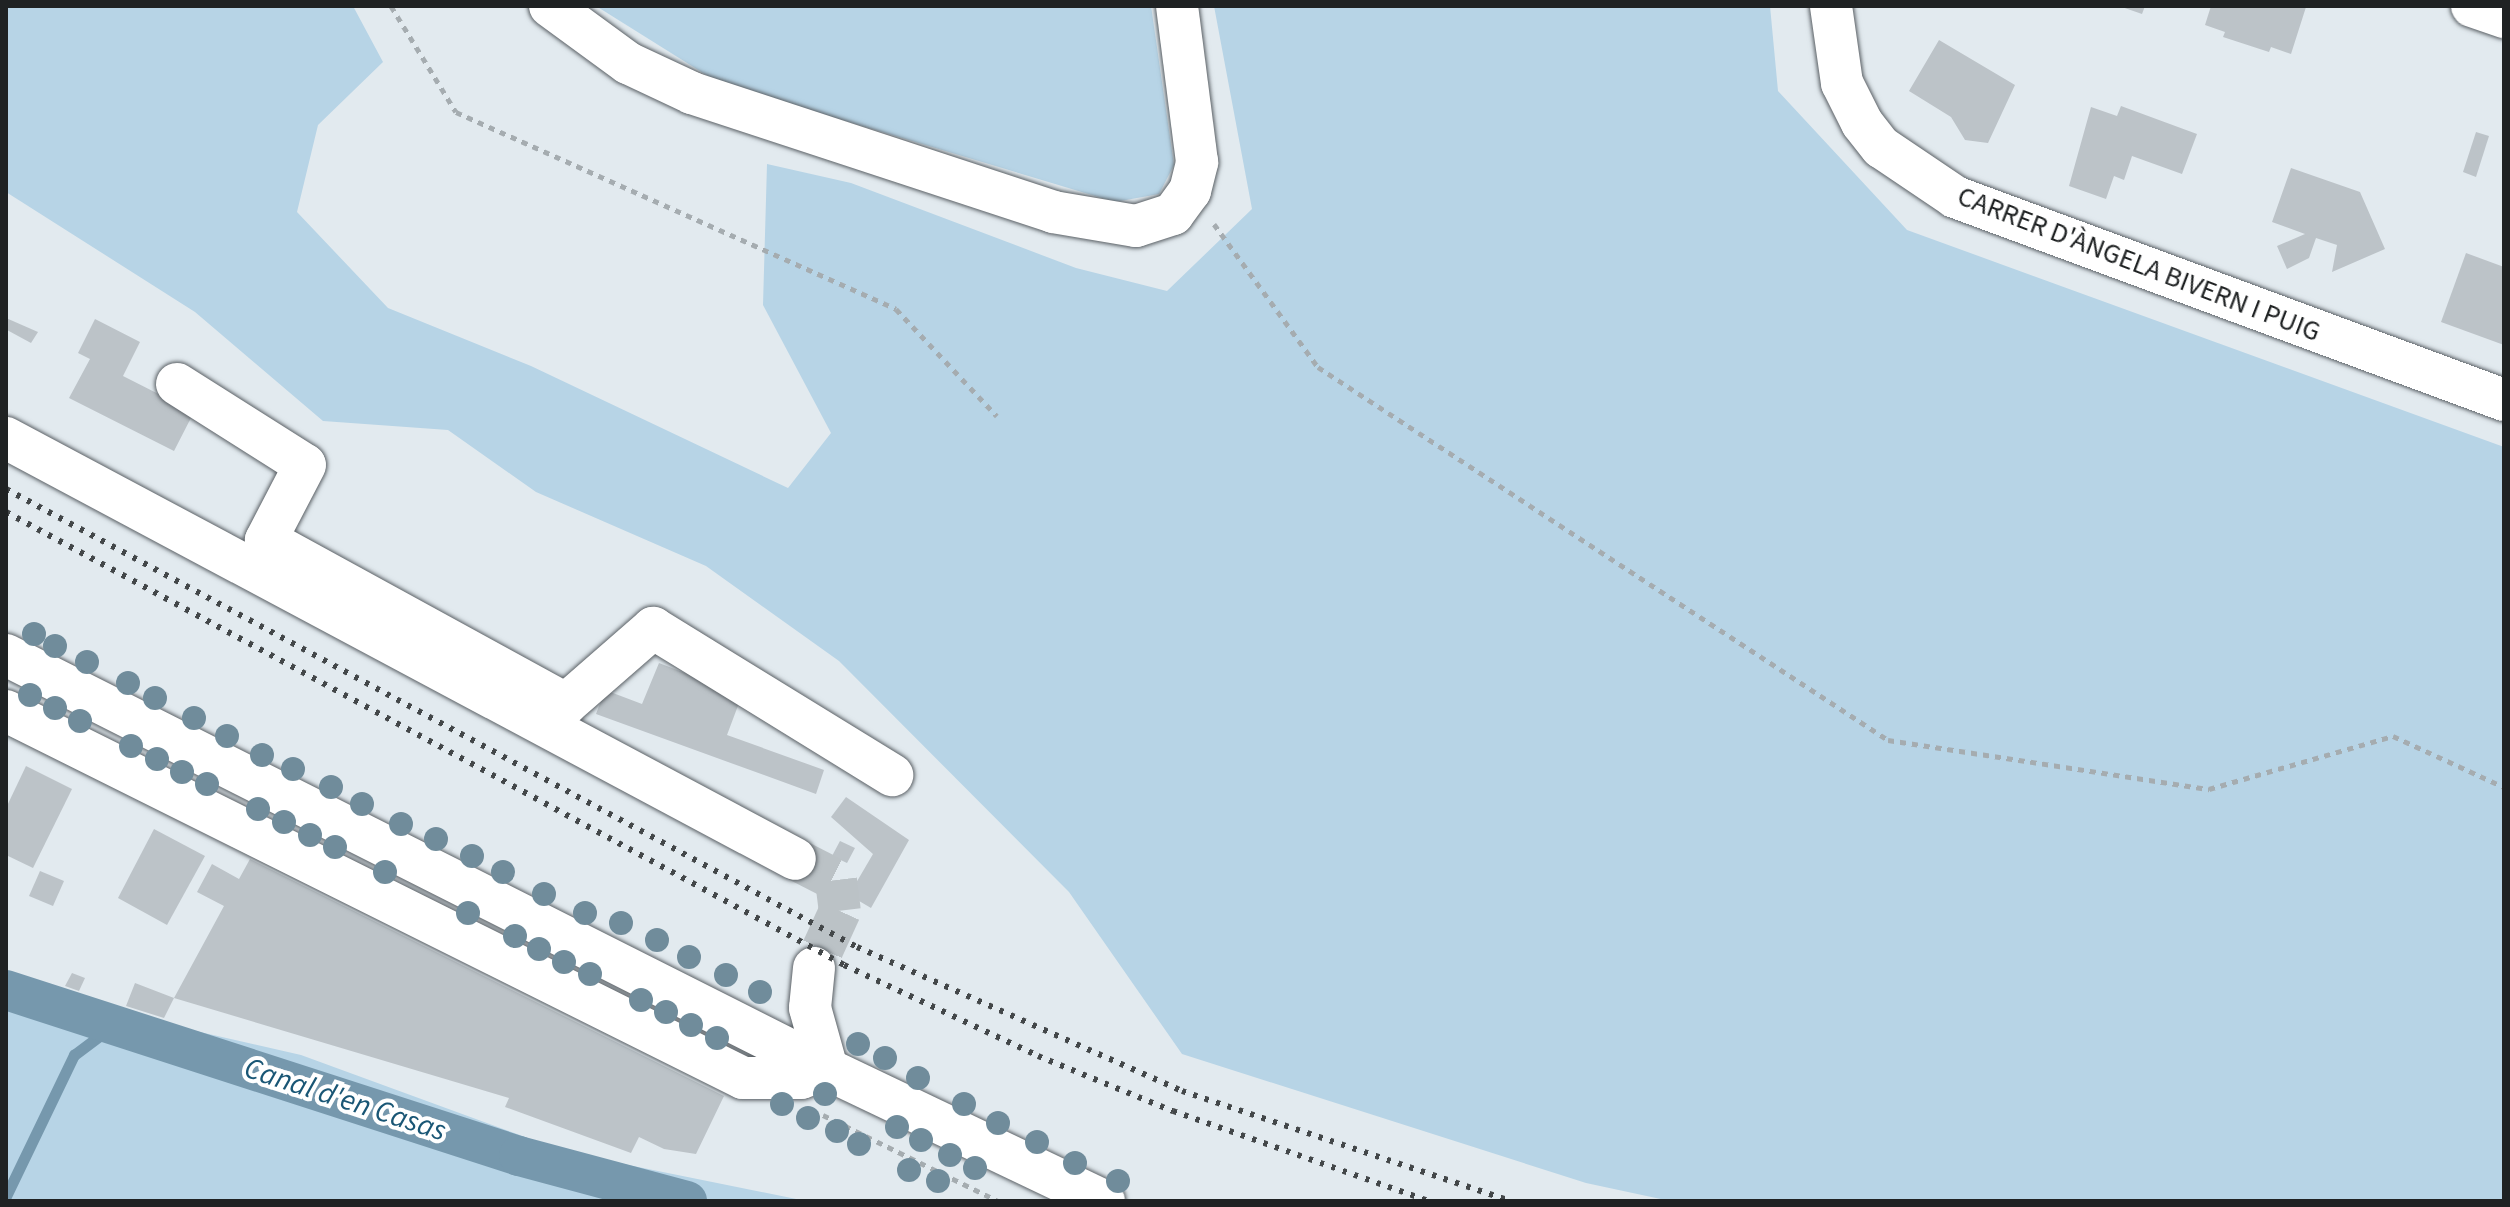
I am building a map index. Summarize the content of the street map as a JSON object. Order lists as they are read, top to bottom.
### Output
{
  "streets": {
    "street": ["CARRER D'ÀNGELA BIVERN I PUIG"]
  },
  "water": ["Canal d'en Casas"]
}
